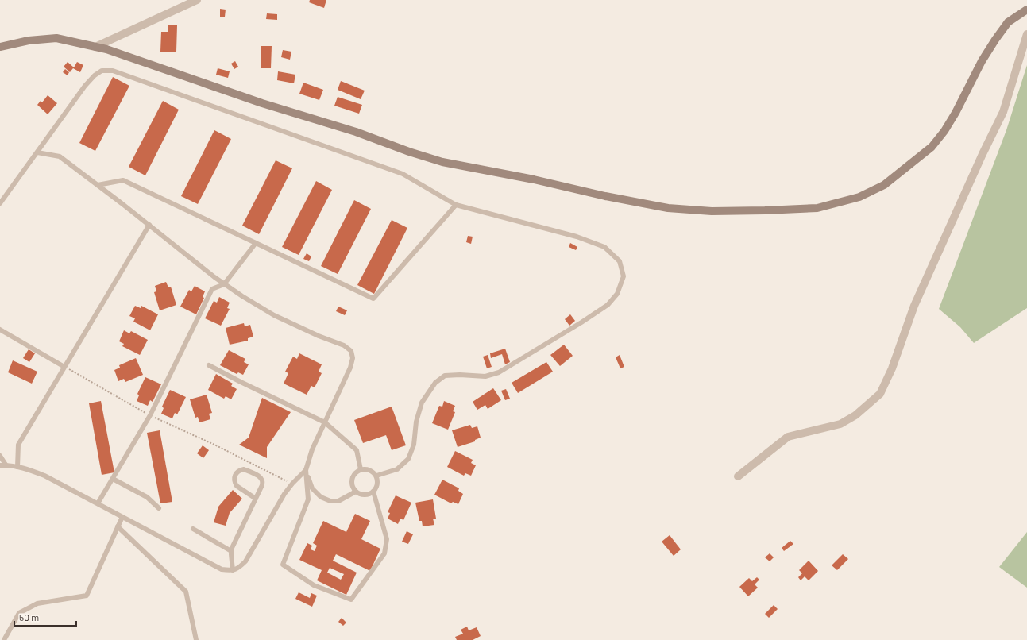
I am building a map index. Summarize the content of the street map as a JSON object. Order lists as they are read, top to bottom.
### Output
{
  "scale_bar": "50 m"
}
